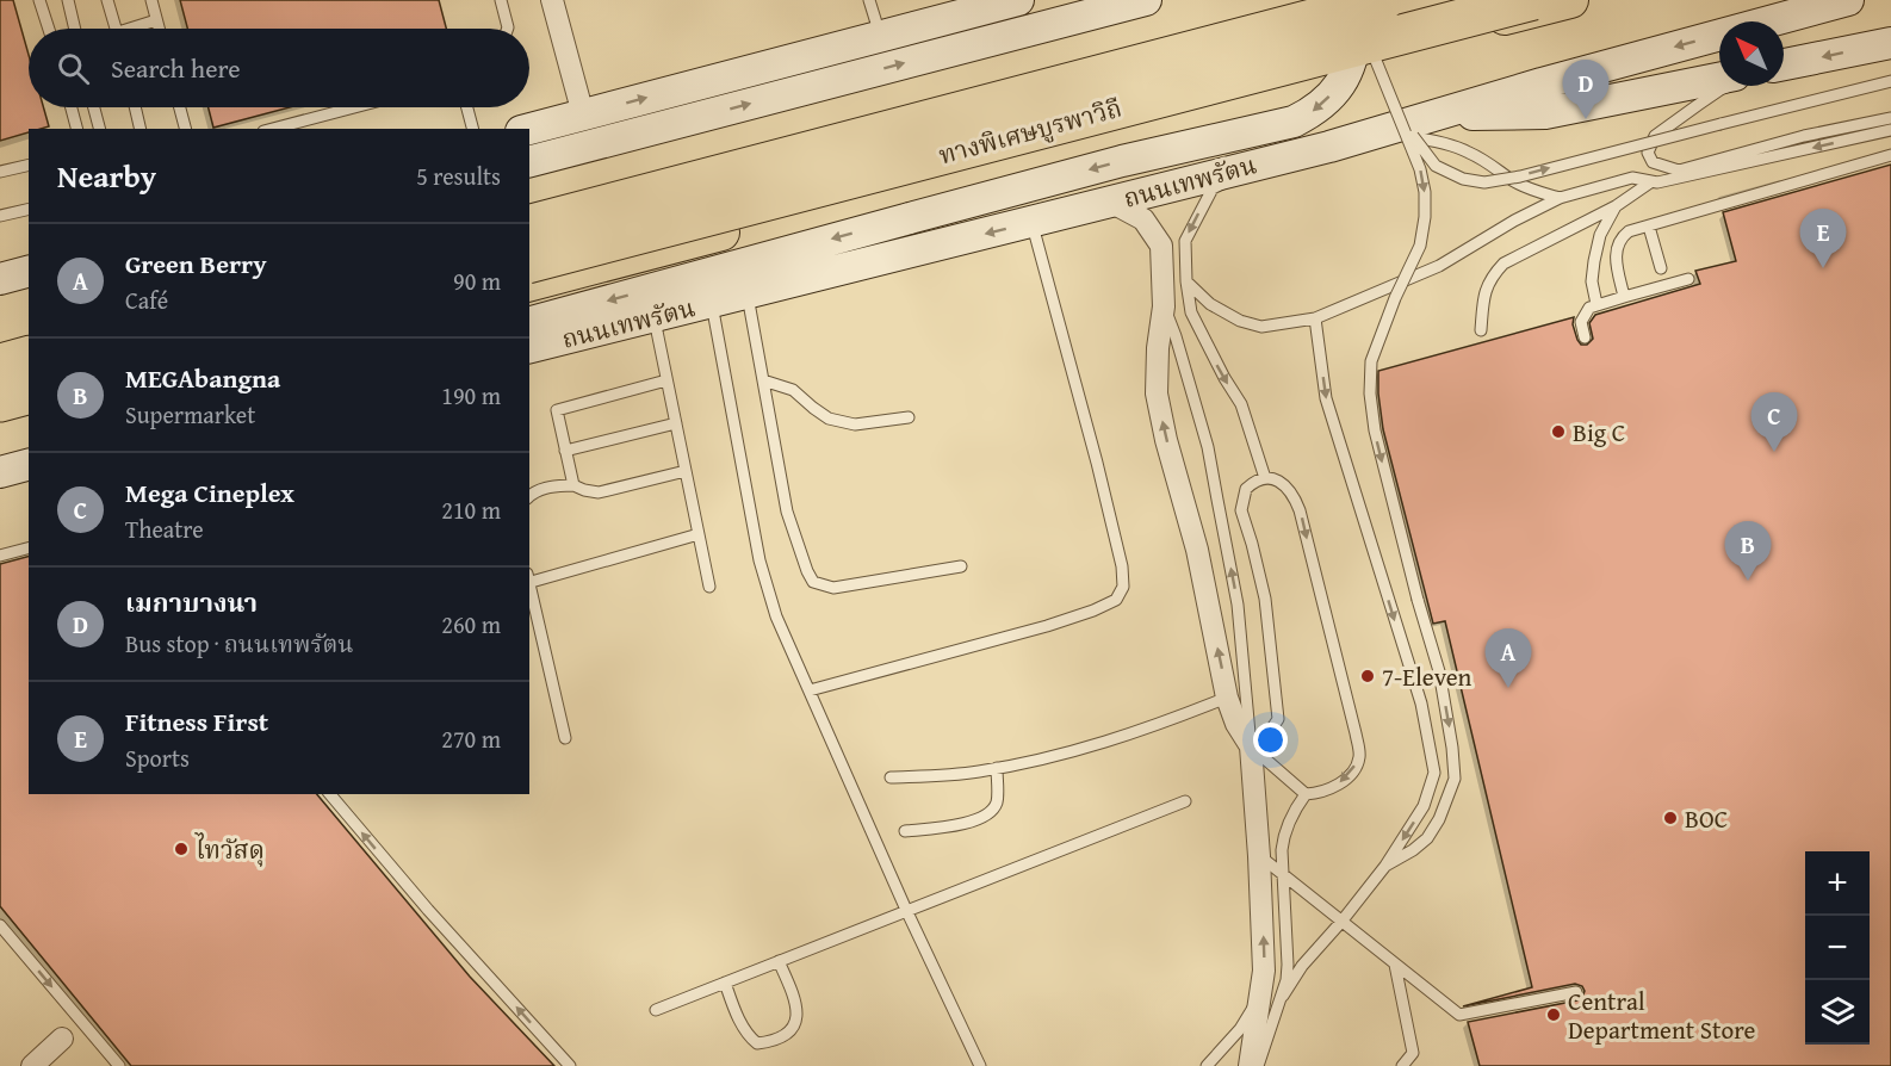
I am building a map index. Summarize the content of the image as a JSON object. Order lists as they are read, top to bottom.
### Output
{
  "streets": {
    "highway": ["ทางพิเศษบูรพาวิถี"],
    "main road": ["ถนนเทพรัตน"]
  },
  "places": [
    "Big C",
    "7-Eleven",
    "BOC",
    "ไทวัสดุ",
    "Central Department Store"
  ],
  "north": "top left",
  "page": {
    "search": "Search here",
    "pins": [
      "D",
      "E",
      "C",
      "B",
      "A"
    ],
    "heading": ["Nearby", "5 results"],
    "list": [
      {
        "mark": "A",
        "name": "Green Berry",
        "note": "Café",
        "value": "90 m"
      },
      {
        "mark": "B",
        "name": "MEGAbangna",
        "note": "Supermarket",
        "value": "190 m"
      },
      {
        "mark": "C",
        "name": "Mega Cineplex",
        "note": "Theatre",
        "value": "210 m"
      },
      {
        "mark": "D",
        "name": "เมกาบางนา",
        "note": "Bus stop · ถนนเทพรัตน",
        "value": "260 m"
      },
      {
        "mark": "E",
        "name": "Fitness First",
        "note": "Sports",
        "value": "270 m"
      }
    ],
    "map_buttons": ["+", "−"]
  }
}
